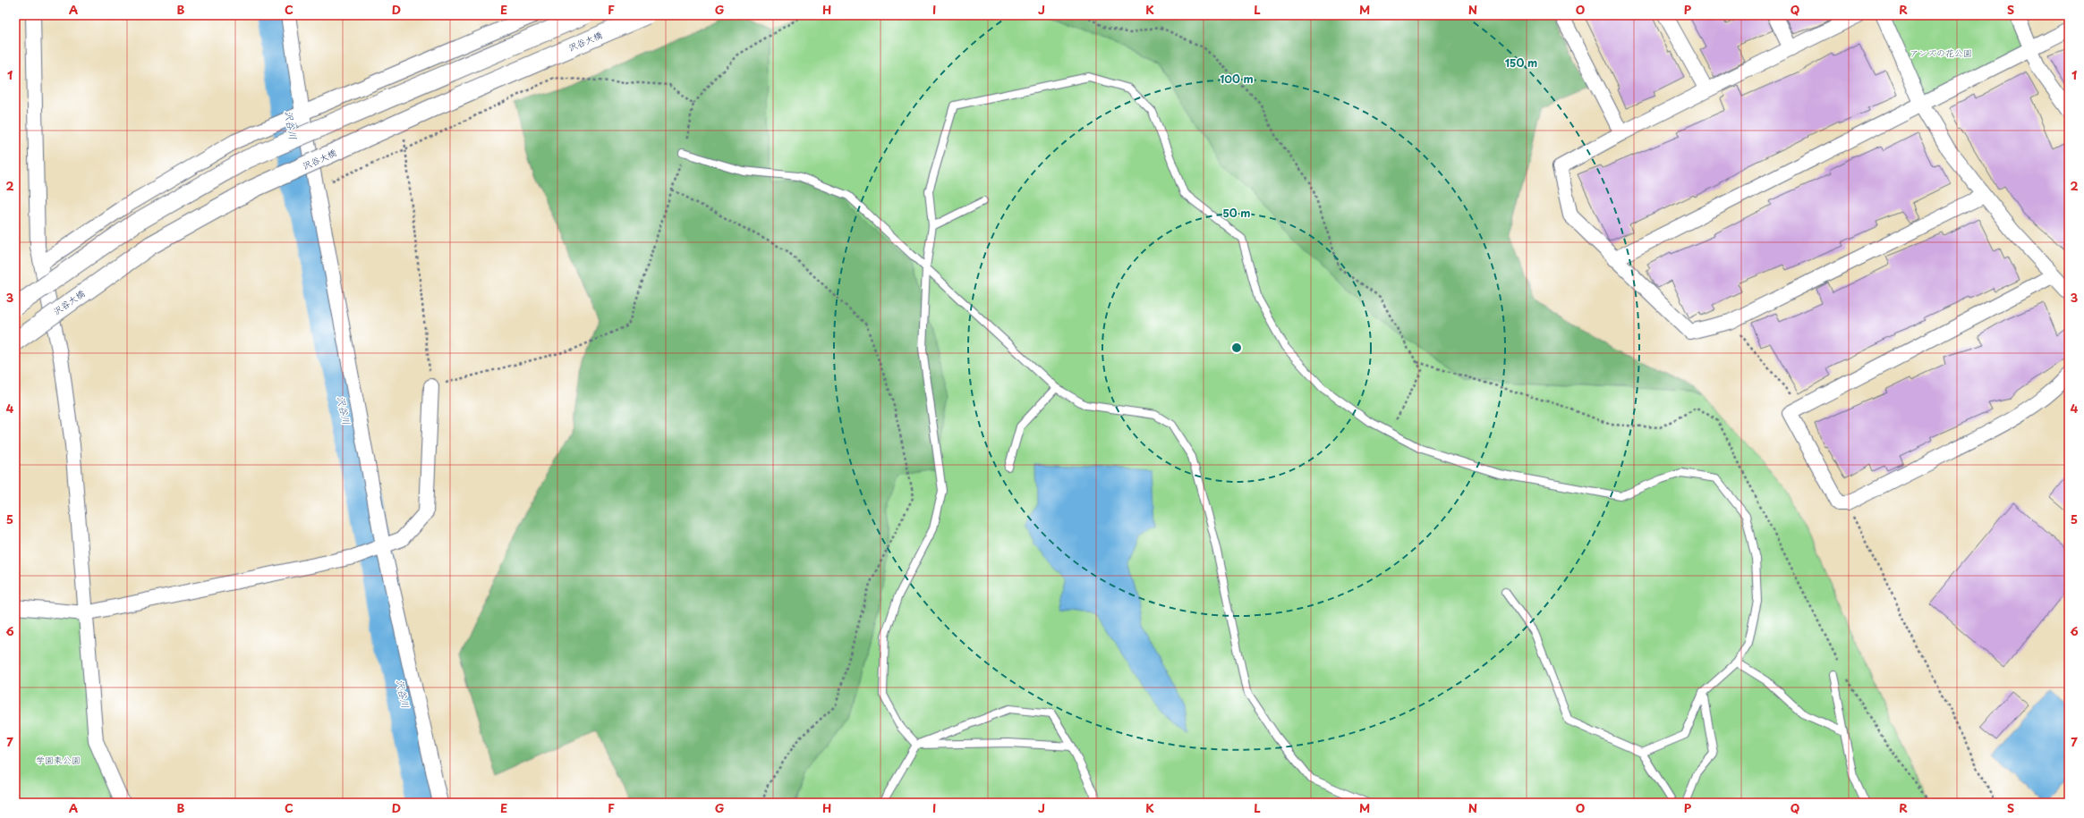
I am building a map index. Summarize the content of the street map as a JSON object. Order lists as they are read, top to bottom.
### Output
{
  "streets": {
    "street": ["沢谷大橋"]
  },
  "water": ["沢谷川"],
  "parks": ["アンズの花公園", "学園東公園"],
  "grid": {
    "columns": [
      "A",
      "B",
      "C",
      "D",
      "E",
      "F",
      "G",
      "H",
      "I",
      "J",
      "K",
      "L",
      "M",
      "N",
      "O",
      "P",
      "Q",
      "R",
      "S"
    ],
    "rows": [
      "1",
      "2",
      "3",
      "4",
      "5",
      "6",
      "7"
    ]
  },
  "rings": ["150 m", "100 m", "50 m"]
}
